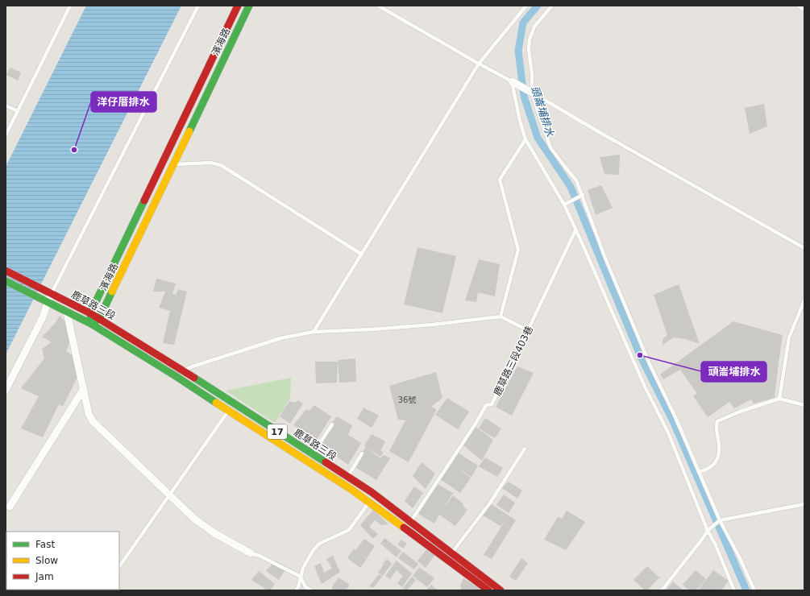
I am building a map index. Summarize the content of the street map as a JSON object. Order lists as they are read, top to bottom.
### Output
{
  "streets": {
    "main road": ["濱海路", "鹿草路三段", "17"],
    "lane": ["鹿草路三段403巷"]
  },
  "crossings": [
    ["濱海路", "鹿草路三段"],
    ["鹿草路三段", "鹿草路三段403巷"]
  ],
  "water": ["頭崙埔排水"],
  "places": ["洋仔厝排水", "頭崙埔排水"],
  "house_numbers": ["36號"],
  "legend": ["Fast", "Slow", "Jam"]
}
